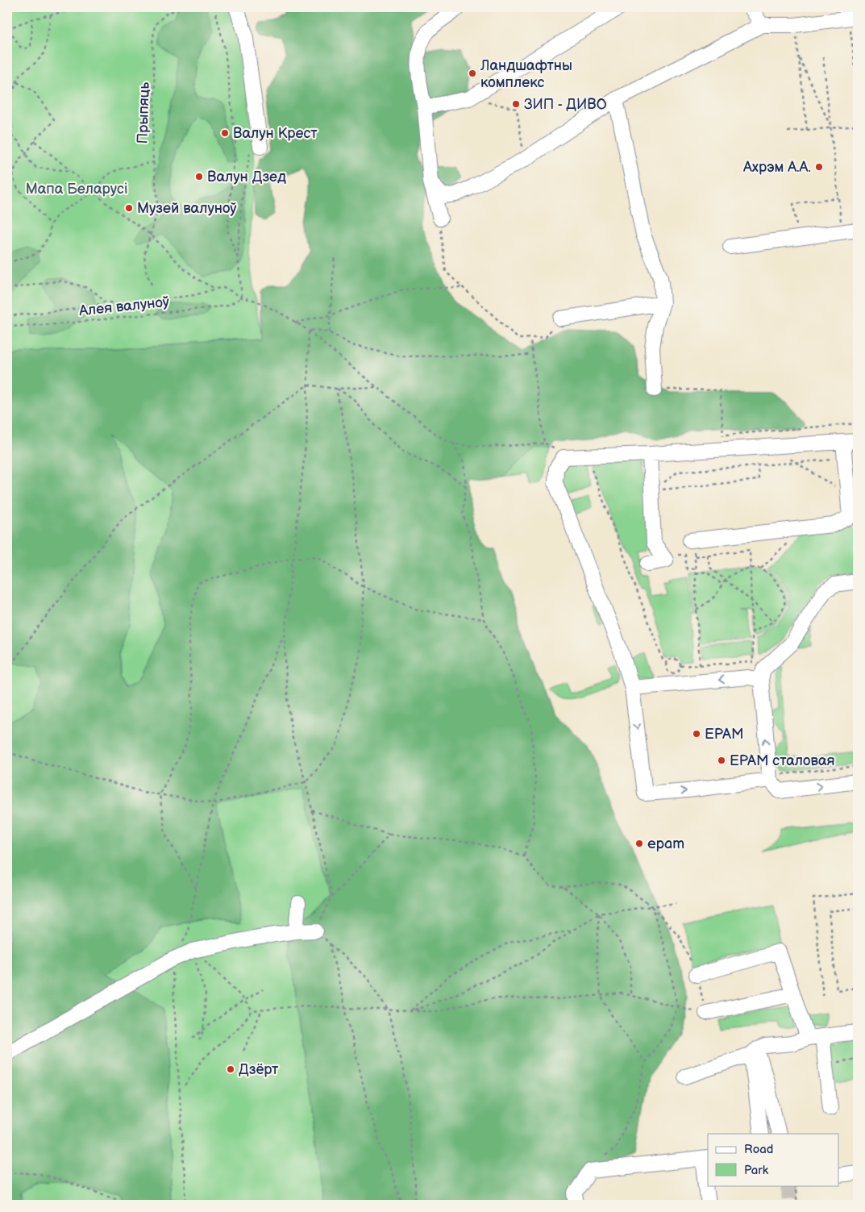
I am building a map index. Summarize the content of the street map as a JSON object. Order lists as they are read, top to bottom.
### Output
{
  "streets": {
    "path": ["Прыпяць", "Алея валуноў"]
  },
  "parks": ["Мапа Беларусі"],
  "places": [
    "Ландшафтны комплекс",
    "ЗИП - ДИВО",
    "Валун Крест",
    "Ахрэм А.А.",
    "Валун Дзед",
    "Музей валуноў",
    "EPAM",
    "EPAM сталовая",
    "epam",
    "Дзёрт"
  ],
  "legend": ["Road", "Park"]
}
